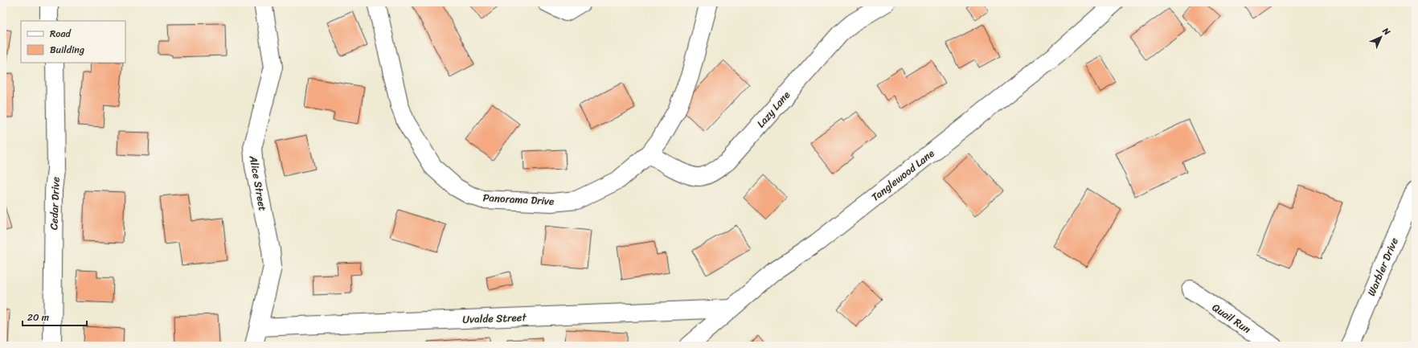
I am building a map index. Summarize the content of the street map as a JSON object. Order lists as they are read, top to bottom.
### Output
{
  "streets": {
    "street": [
      "Lazy Lane",
      "Tanglewood Lane",
      "Alice Street",
      "Panorama Drive",
      "Cedar Drive",
      "Warbler Drive",
      "Uvalde Street",
      "Quail Run"
    ]
  },
  "crossings": [
    ["Lazy Lane", "Panorama Drive"],
    ["Tanglewood Lane", "Uvalde Street"],
    ["Alice Street", "Uvalde Street"]
  ],
  "legend": ["Road", "Building"],
  "scale_bar": "20 m",
  "north": "top right"
}
